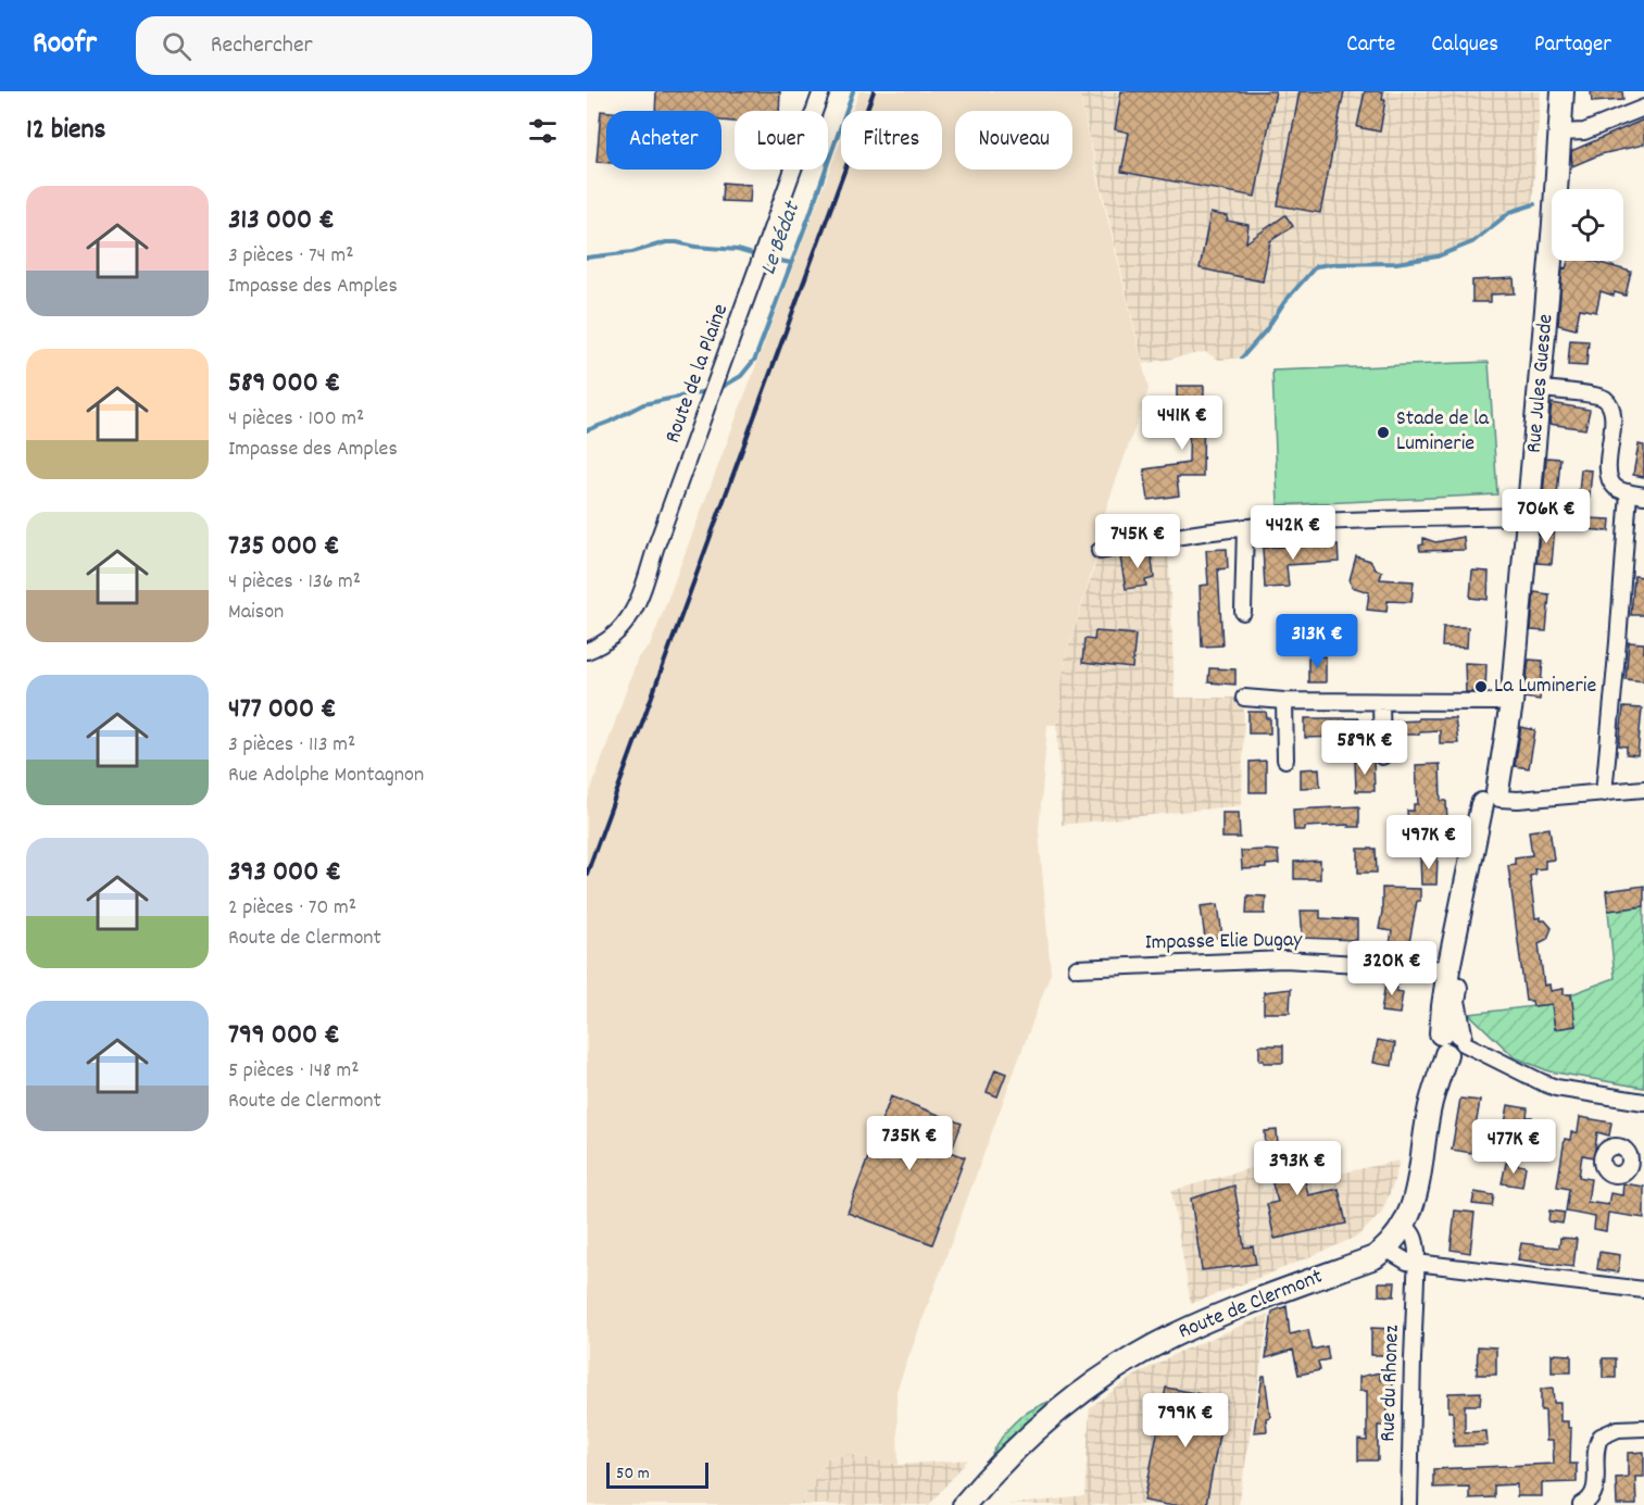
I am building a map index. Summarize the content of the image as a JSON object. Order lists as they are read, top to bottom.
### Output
{
  "streets": {
    "main road": ["Rue Jules Guesde", "Route de Clermont"],
    "street": ["Route de la Plaine", "Impasse Elie Dugay", "Rue du Rhonez"]
  },
  "crossings": [
    ["Rue Jules Guesde", "Impasse Elie Dugay"],
    ["Rue Jules Guesde", "Route de Clermont"],
    ["Route de Clermont", "Rue du Rhonez"]
  ],
  "water": ["Le Bédat"],
  "places": ["Stade de la Luminerie", "La Luminerie"],
  "scale_bar": "50 m",
  "page": {
    "header": "Roofr",
    "search": "Rechercher",
    "nav": ["Carte", "Calques", "Partager"],
    "heading": "12 biens",
    "chip": [
      "Acheter",
      "Louer",
      "Filtres",
      "Nouveau"
    ],
    "list": [
      {
        "name": "313 000 €",
        "note": "3 pièces · 74 m² · Impasse des Amples"
      },
      {
        "name": "589 000 €",
        "note": "4 pièces · 100 m² · Impasse des Amples"
      },
      {
        "name": "735 000 €",
        "note": "4 pièces · 136 m² · Maison"
      },
      {
        "name": "477 000 €",
        "note": "3 pièces · 113 m² · Rue Adolphe Montagnon"
      },
      {
        "name": "393 000 €",
        "note": "2 pièces · 70 m² · Route de Clermont"
      },
      {
        "name": "799 000 €",
        "note": "5 pièces · 148 m² · Route de Clermont"
      }
    ],
    "price": [
      "441K €",
      "706K €",
      "442K €",
      "745K €",
      "313K €",
      "589K €",
      "497K €",
      "320K €",
      "735K €",
      "477K €",
      "393K €",
      "799K €"
    ],
    "scale": "50 m"
  }
}
